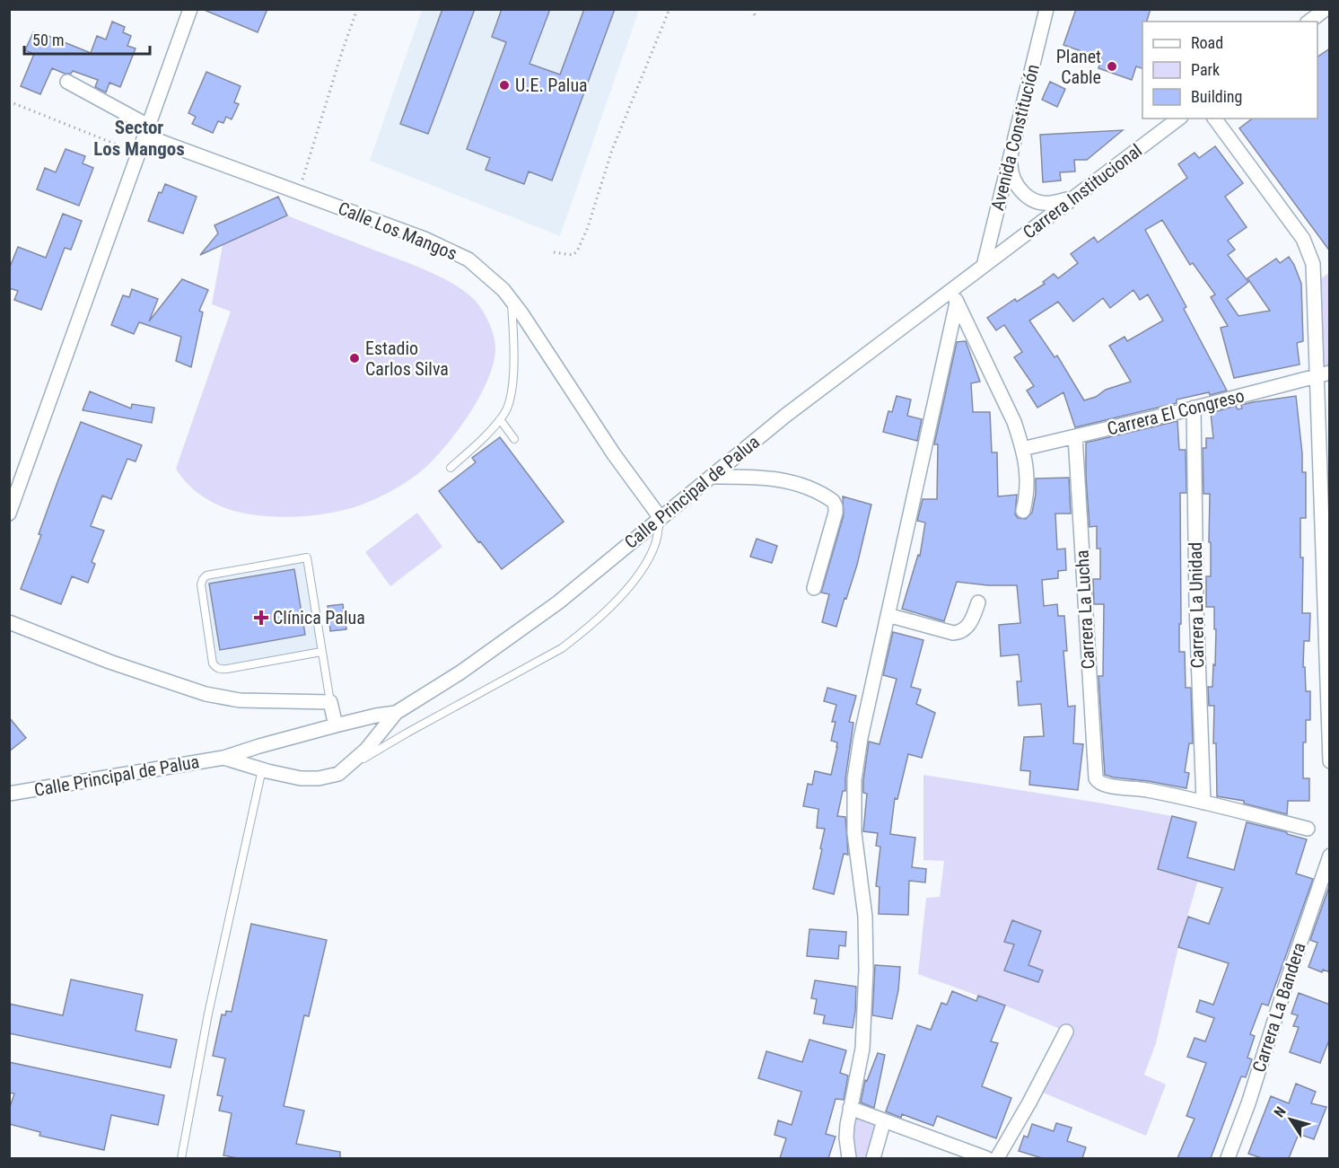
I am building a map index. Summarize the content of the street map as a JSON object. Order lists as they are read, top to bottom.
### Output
{
  "streets": {
    "street": [
      "Avenida Constitución",
      "Carrera Institucional",
      "Calle Los Mangos",
      "Carrera El Congreso",
      "Calle Principal de Palua",
      "Carrera La Unidad",
      "Carrera La Lucha",
      "Carrera La Bandera"
    ]
  },
  "crossings": [
    ["Avenida Constitución", "Carrera Institucional"],
    ["Avenida Constitución", "Calle Principal de Palua"],
    ["Carrera Institucional", "Calle Principal de Palua"],
    ["Calle Los Mangos", "Calle Principal de Palua"],
    ["Carrera El Congreso", "Carrera La Unidad"],
    ["Carrera El Congreso", "Carrera La Lucha"],
    ["Carrera La Unidad", "Carrera La Lucha"]
  ],
  "districts": ["Sector Los Mangos"],
  "places": {
    "other": ["Planet Cable", "U.E. Palua", "Estadio Carlos Silva"],
    "health": ["Clínica Palua"]
  },
  "legend": ["Road", "Park", "Building"],
  "scale_bar": "50 m",
  "north": "top left"
}
